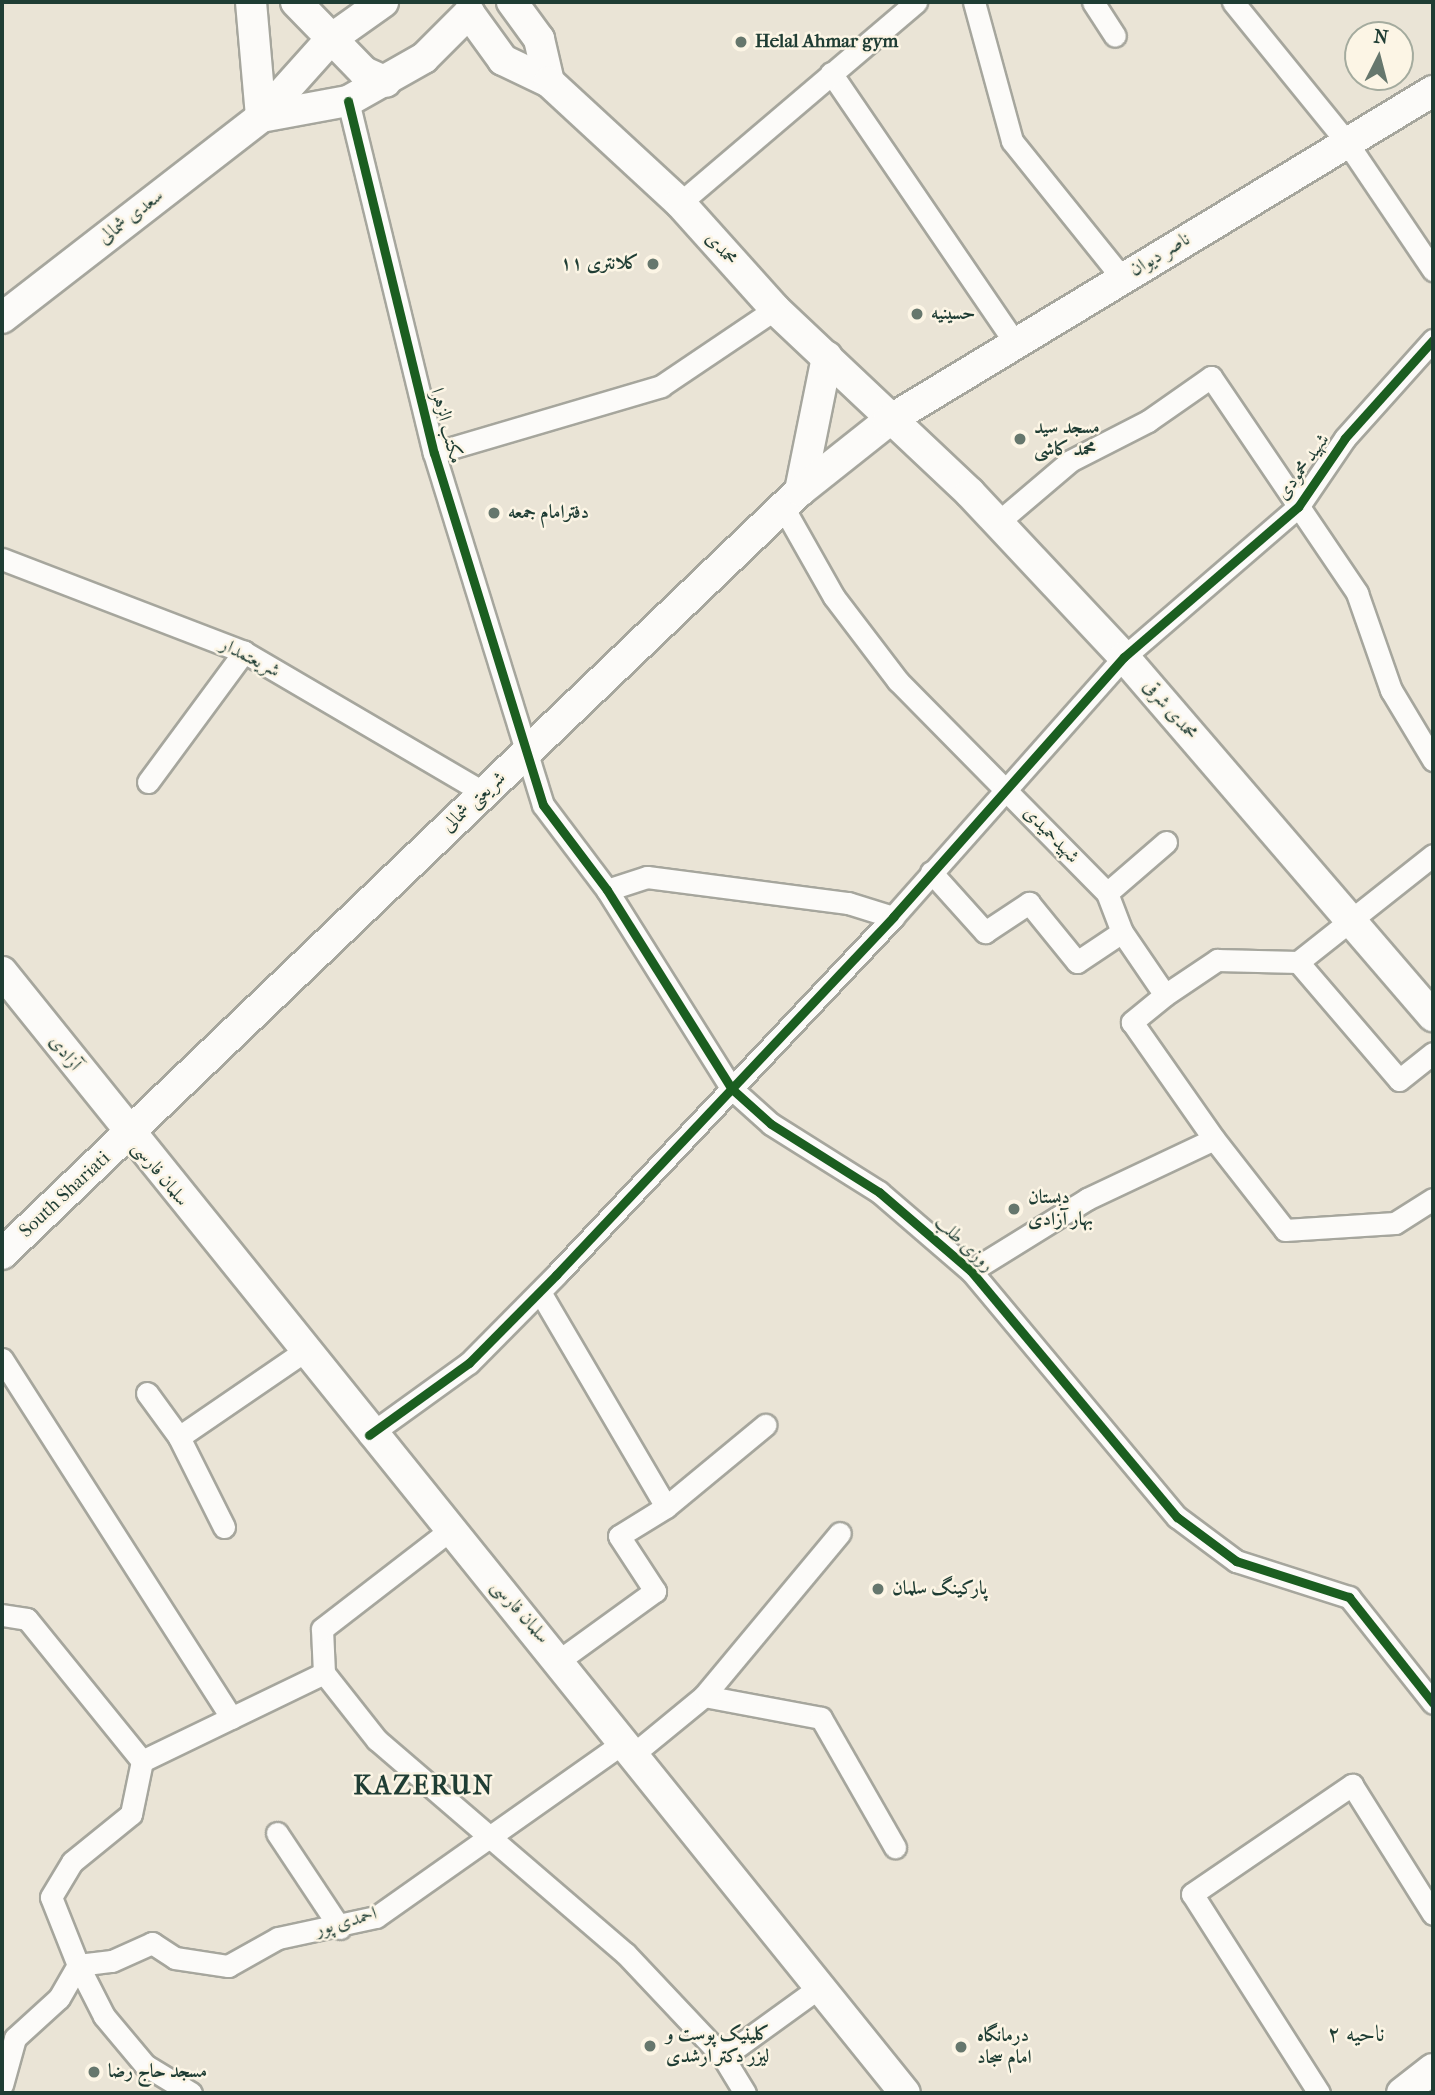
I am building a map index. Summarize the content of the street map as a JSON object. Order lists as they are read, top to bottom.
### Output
{
  "streets": {
    "main road": [
      "سعدی شمالی",
      "محمدی",
      "ناصر دیوان",
      "محمدی شرقی",
      "شریعتی شمالی",
      "آزادی",
      "سلمان فارسی",
      "South Shariati"
    ],
    "street": [
      "مکتب الزهرا",
      "شهید محمودی",
      "شریعتمدار",
      "شهیدحمیدی",
      "روزی طلب",
      "احمدی پور"
    ]
  },
  "crossings": [
    ["محمدی", "ناصر دیوان"],
    ["محمدی", "محمدی شرقی"],
    ["محمدی", "شریعتی شمالی"],
    ["ناصر دیوان", "محمدی شرقی"],
    ["ناصر دیوان", "شریعتی شمالی"],
    ["مکتب الزهرا", "شریعتی شمالی"],
    ["مکتب الزهرا", "روزی طلب"],
    ["شهید محمودی", "محمدی شرقی"],
    ["شهید محمودی", "شهیدحمیدی"],
    ["شهید محمودی", "سلمان فارسی"],
    ["شهید محمودی", "روزی طلب"],
    ["شریعتمدار", "شریعتی شمالی"],
    ["محمدی شرقی", "شریعتی شمالی"],
    ["شریعتی شمالی", "شهیدحمیدی"],
    ["شریعتی شمالی", "آزادی"],
    ["شریعتی شمالی", "سلمان فارسی"],
    ["شریعتی شمالی", "South Shariati"],
    ["شریعتی شمالی", "روزی طلب"],
    ["آزادی", "سلمان فارسی"],
    ["آزادی", "South Shariati"],
    ["سلمان فارسی", "South Shariati"],
    ["سلمان فارسی", "احمدی پور"]
  ],
  "districts": ["KAZERUN", "ناحیه ۲"],
  "places": [
    "Helal Ahmar gym",
    "کلانتری ۱۱",
    "حسینیه",
    "مسجد سید محمد کاشی",
    "دفترامام جمعه",
    "دبستان بهار آزادی",
    "پارکینگ سلمان",
    "کلینیک پوست و لیزر دکتر ارشدی",
    "درمانگاه امام سجاد",
    "مسجد حاج رضا"
  ],
  "north": "top"
}
